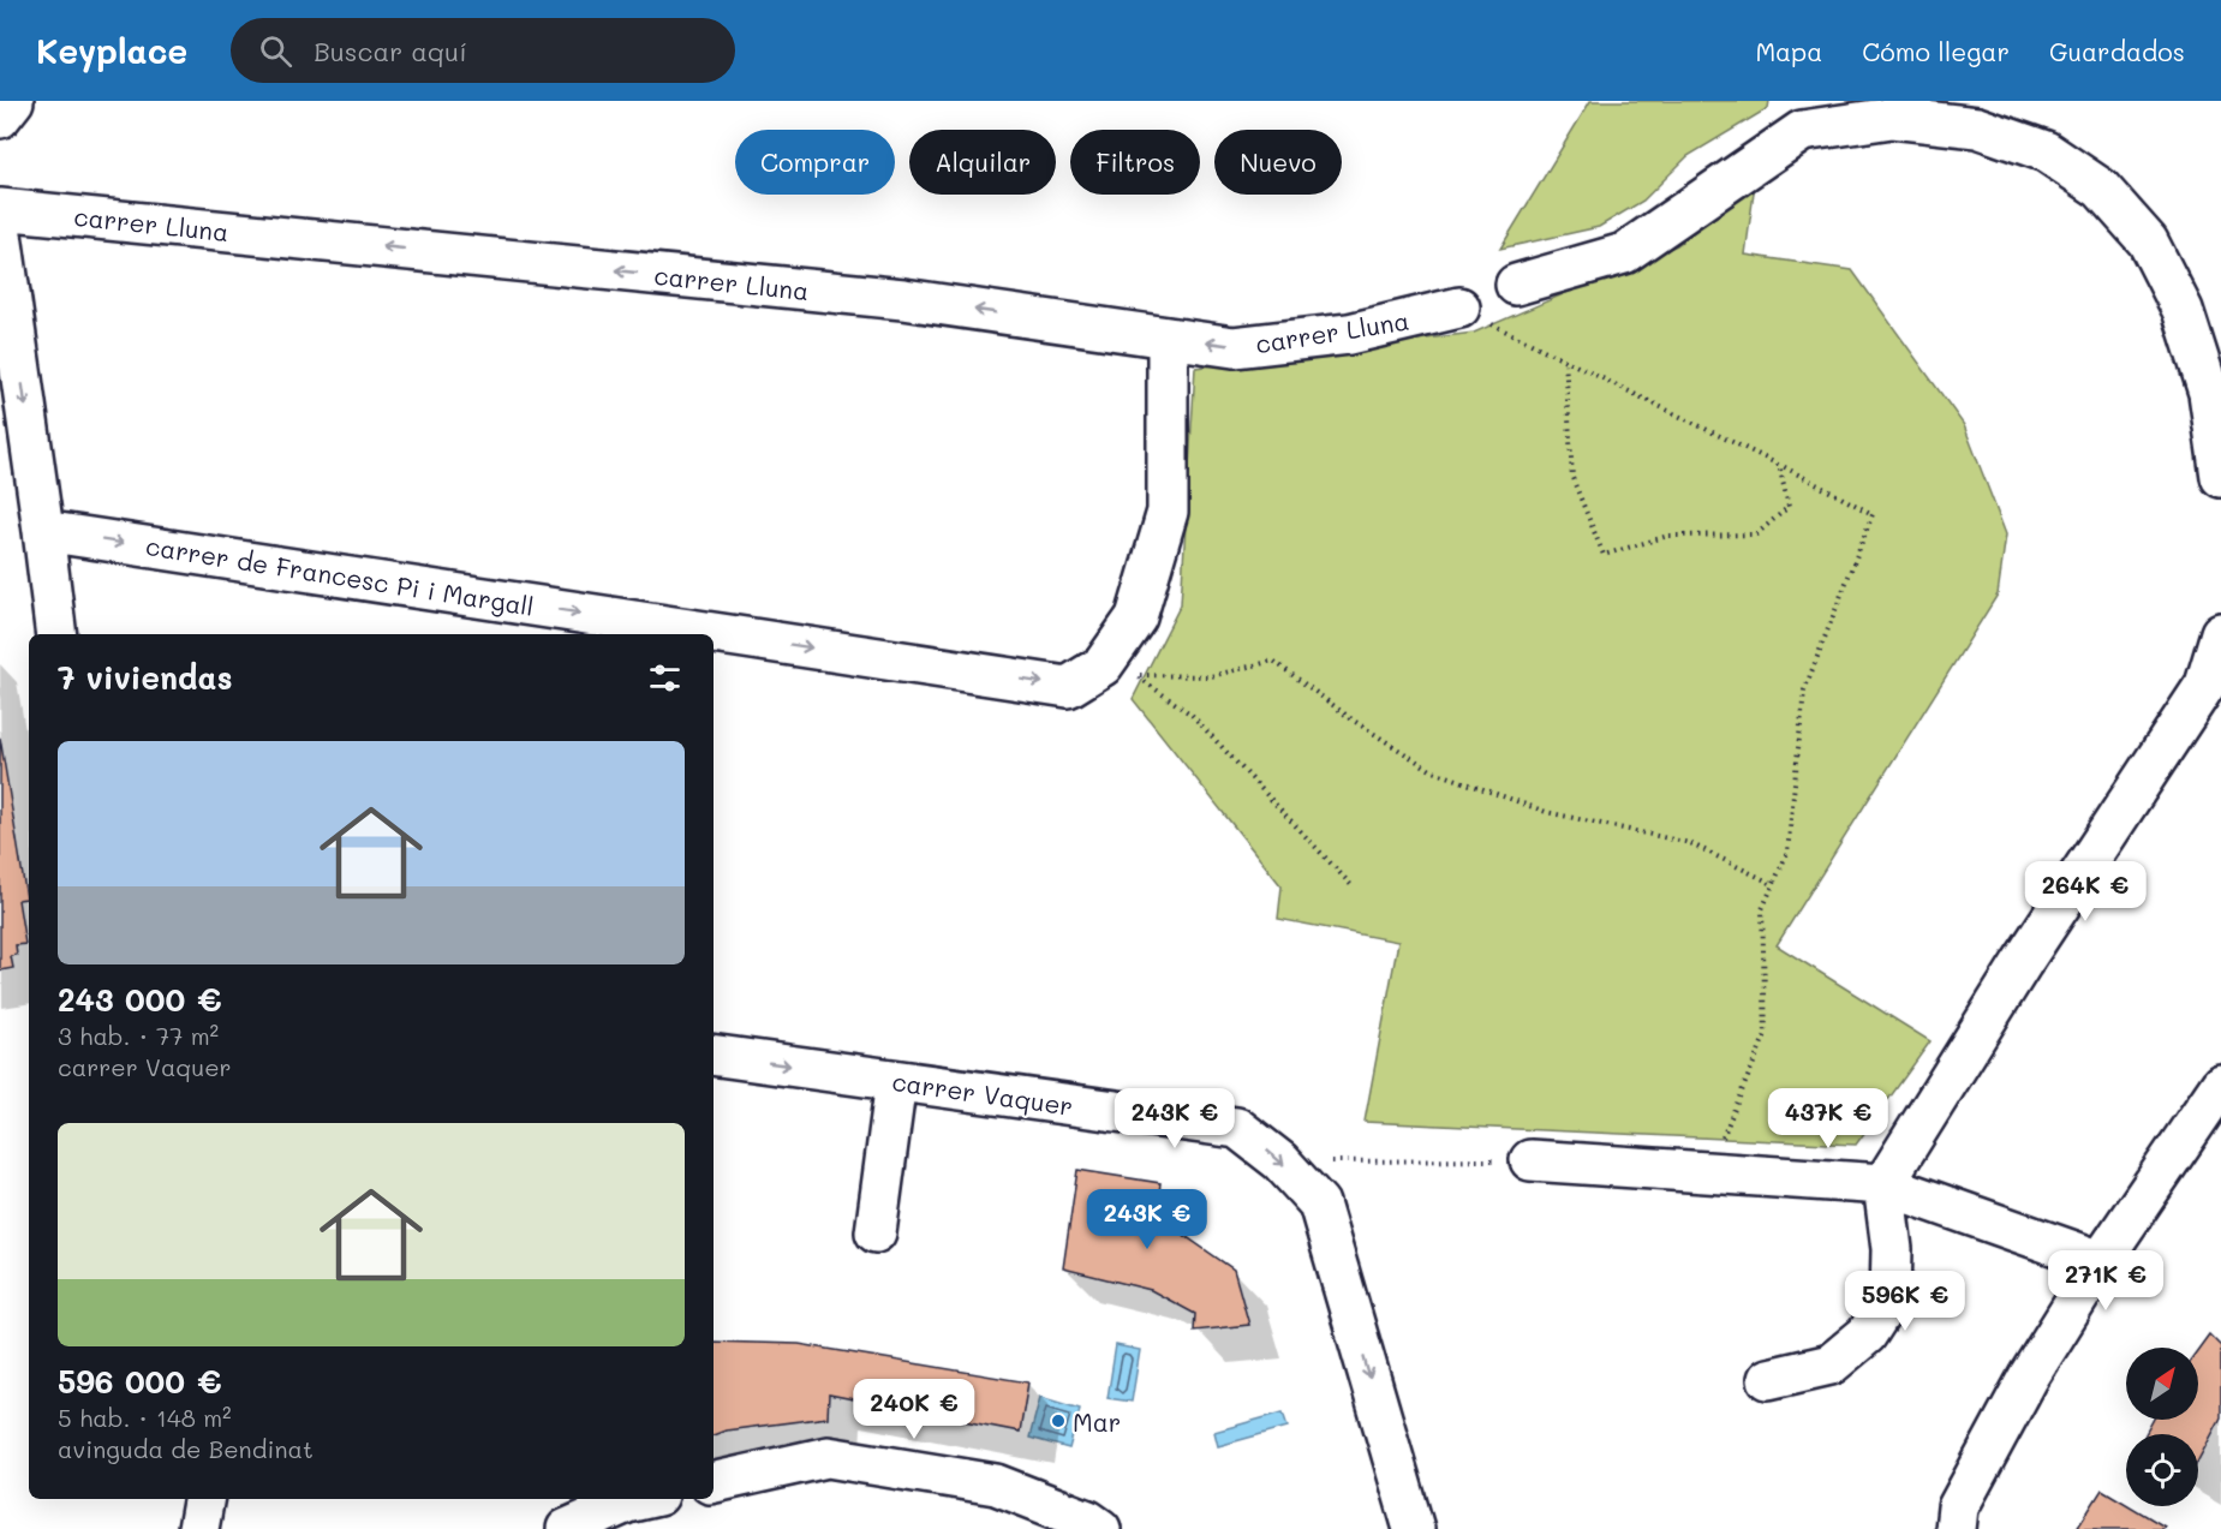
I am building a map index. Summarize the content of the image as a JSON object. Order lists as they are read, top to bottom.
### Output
{
  "streets": {
    "street": ["carrer Lluna", "carrer de Francesc Pi i Margall", "carrer Vaquer"]
  },
  "crossings": [
    ["carrer Lluna", "carrer de Francesc Pi i Margall"]
  ],
  "one_way": ["carrer Lluna", "carrer de Francesc Pi i Margall", "carrer Vaquer"],
  "places": ["Mar"],
  "north": "top right",
  "page": {
    "header": "Keyplace",
    "search": "Buscar aquí",
    "nav": ["Mapa", "Cómo llegar", "Guardados"],
    "chip": [
      "Comprar",
      "Alquilar",
      "Filtros",
      "Nuevo"
    ],
    "heading": "7 viviendas",
    "list": [
      {
        "name": "243 000 €",
        "note": "3 hab. · 77 m² · carrer Vaquer"
      },
      {
        "name": "596 000 €",
        "note": "5 hab. · 148 m² · avinguda de Bendinat"
      }
    ],
    "price": [
      "264K €",
      "243K €",
      "437K €",
      "243K €",
      "271K €",
      "596K €",
      "240K €"
    ]
  }
}
